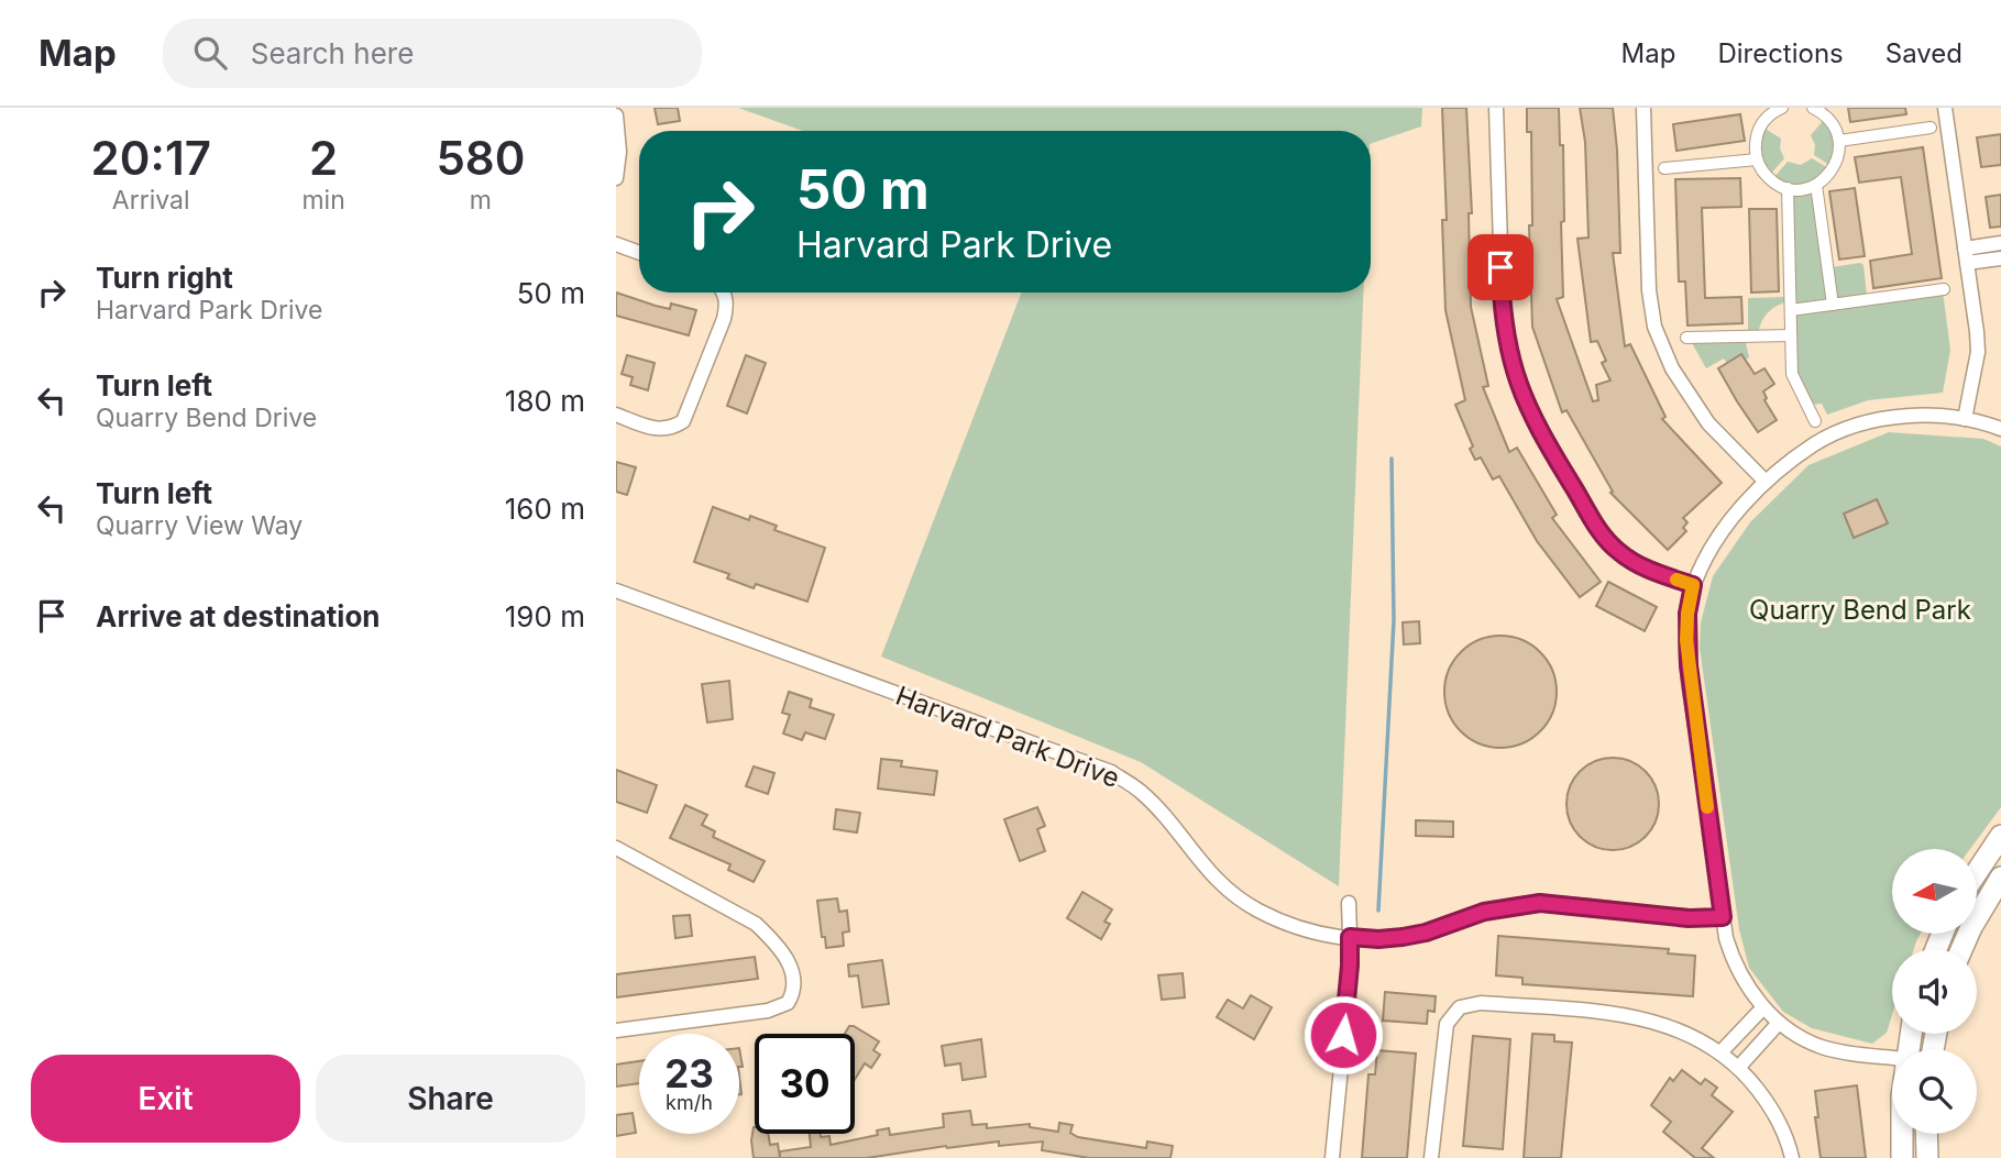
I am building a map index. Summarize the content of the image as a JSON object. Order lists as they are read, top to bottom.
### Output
{
  "streets": {
    "street": ["Harvard Park Drive"]
  },
  "parks": ["Quarry Bend Park"],
  "north": "left",
  "page": {
    "header": "Map",
    "search": "Search here",
    "nav": ["Map", "Directions", "Saved"],
    "eta": [
      "20:17",
      "Arrival",
      "2",
      "min",
      "580",
      "m"
    ],
    "turn": ["50 m", "Harvard Park Drive"],
    "list": [
      {
        "name": "Turn right",
        "note": "Harvard Park Drive",
        "value": "50 m"
      },
      {
        "name": "Turn left",
        "note": "Quarry Bend Drive",
        "value": "180 m"
      },
      {
        "name": "Turn left",
        "note": "Quarry View Way",
        "value": "160 m"
      },
      {
        "name": "Arrive at destination",
        "value": "190 m"
      }
    ],
    "speed": "23 km/h",
    "limit": "30",
    "buttons": ["Exit", "Share"]
  }
}
